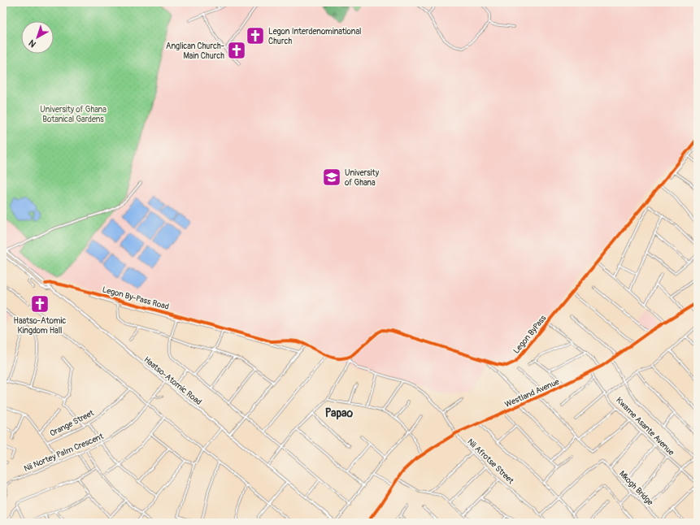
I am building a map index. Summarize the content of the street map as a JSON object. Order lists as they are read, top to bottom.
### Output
{
  "streets": {
    "street": [
      "Legon By-Pass Road",
      "Legon ByPass",
      "Haatso-Atomic Road",
      "Westland Avenue",
      "Orange Street",
      "Kwame Asante Avenue",
      "Nii Nortey Palm Crescent",
      "Nii Afrotse Street",
      "Mkogh Bridge"
    ]
  },
  "crossings": [
    ["Legon By-Pass Road", "Haatso-Atomic Road"],
    ["Haatso-Atomic Road", "Nii Nortey Palm Crescent"],
    ["Westland Avenue", "Kwame Asante Avenue"],
    ["Westland Avenue", "Nii Afrotse Street"]
  ],
  "districts": ["Papao"],
  "parks": ["University of Ghana Botanical Gardens"],
  "places": {
    "church": ["Legon Interdenominational Church", "Anglican Church- Main Church", "Haatso-Atomic Kingdom Hall"],
    "school or university": ["University of Ghana"]
  },
  "north": "bottom left"
}
